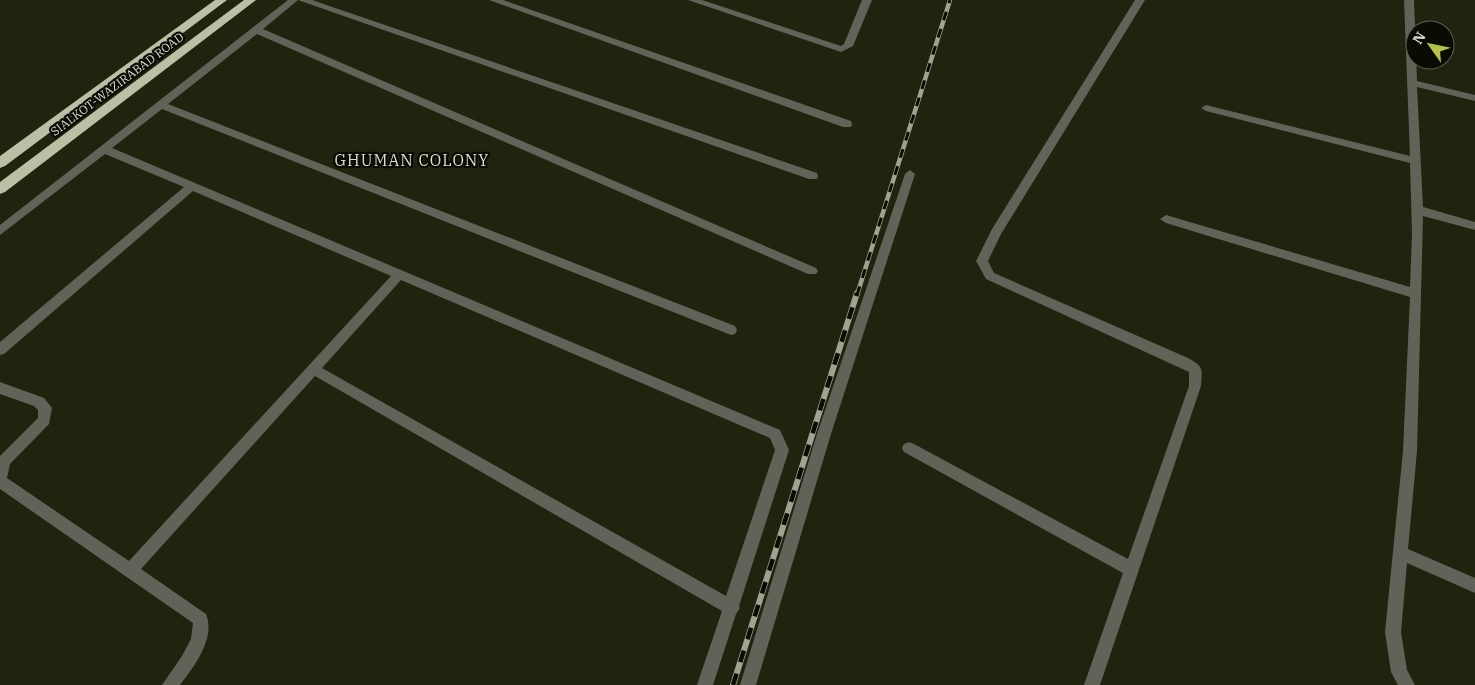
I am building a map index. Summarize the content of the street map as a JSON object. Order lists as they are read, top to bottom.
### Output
{
  "streets": {
    "highway": ["SIALKOT-WAZIRABAD ROAD"]
  },
  "districts": ["GHUMAN COLONY"],
  "north": "top left"
}
